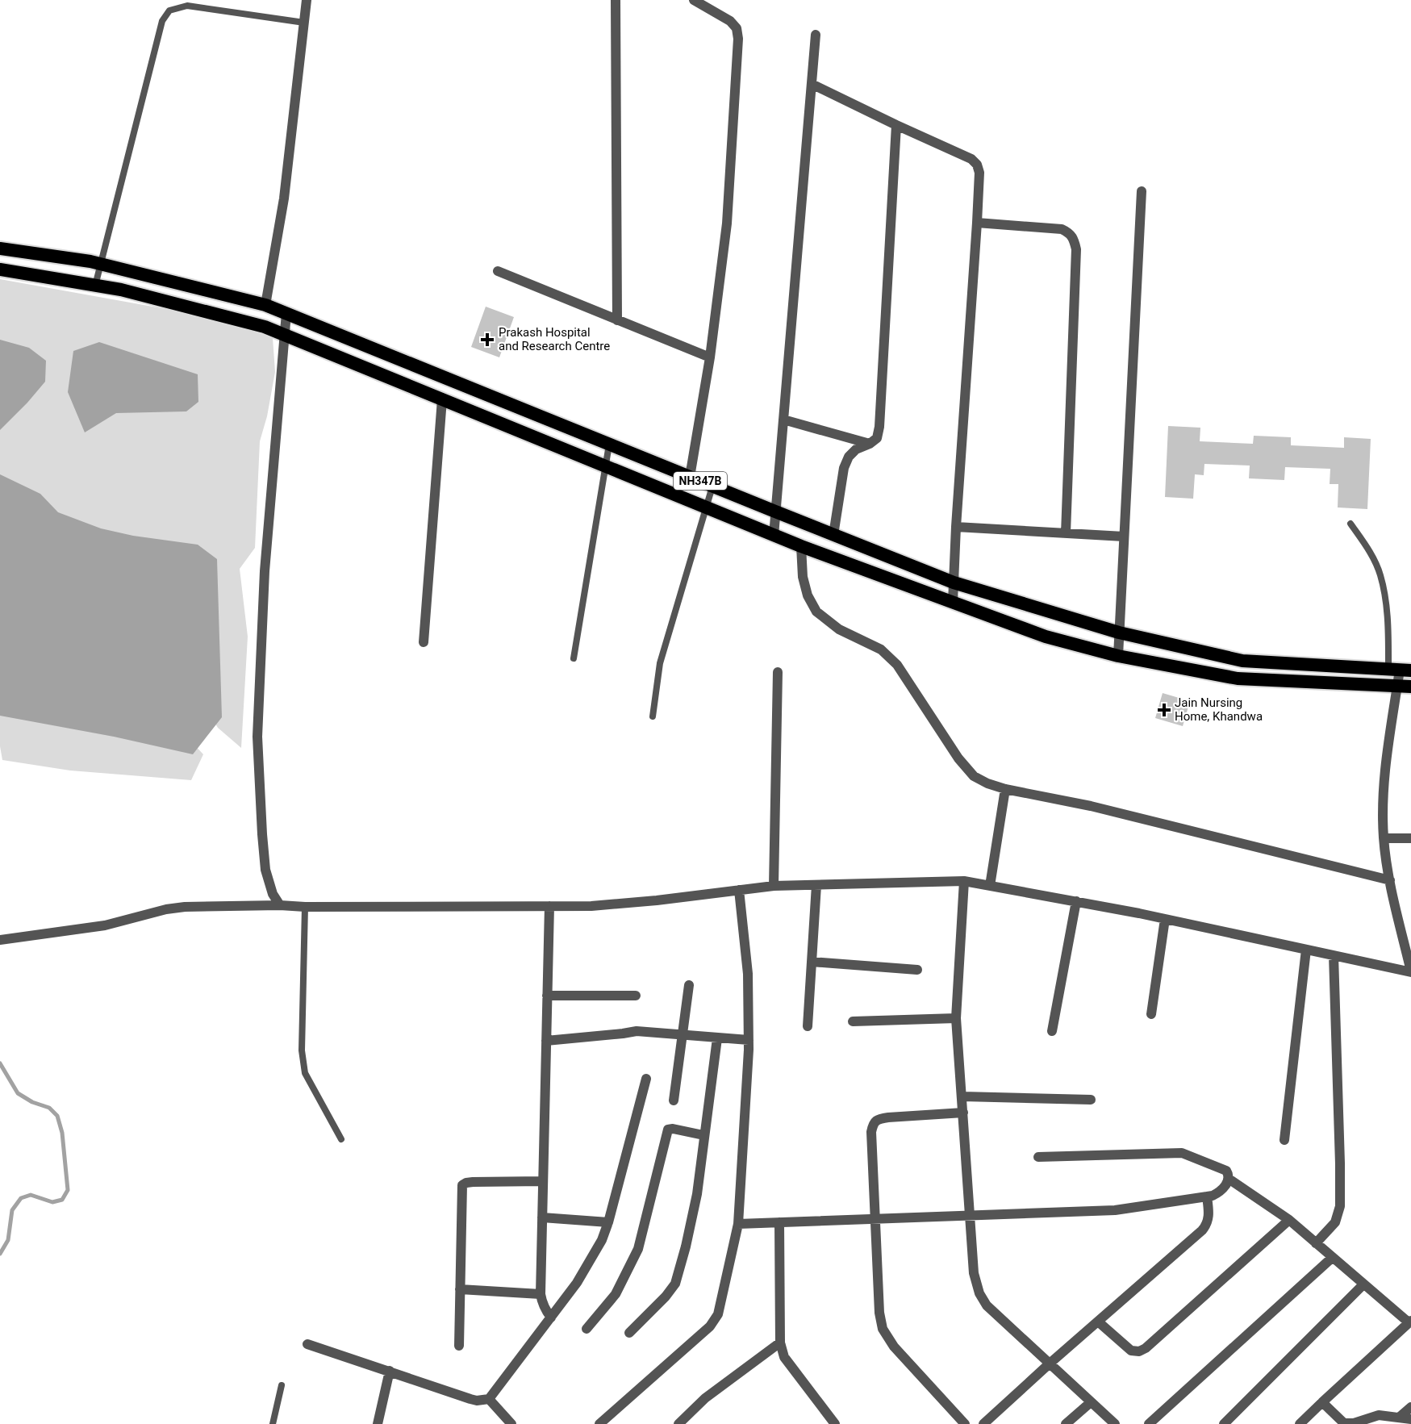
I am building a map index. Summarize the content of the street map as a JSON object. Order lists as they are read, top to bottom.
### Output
{
  "streets": {
    "highway": ["NH347B"]
  },
  "places": {
    "health": ["Prakash Hospital and Research Centre", "Jain Nursing Home, Khandwa"]
  }
}
